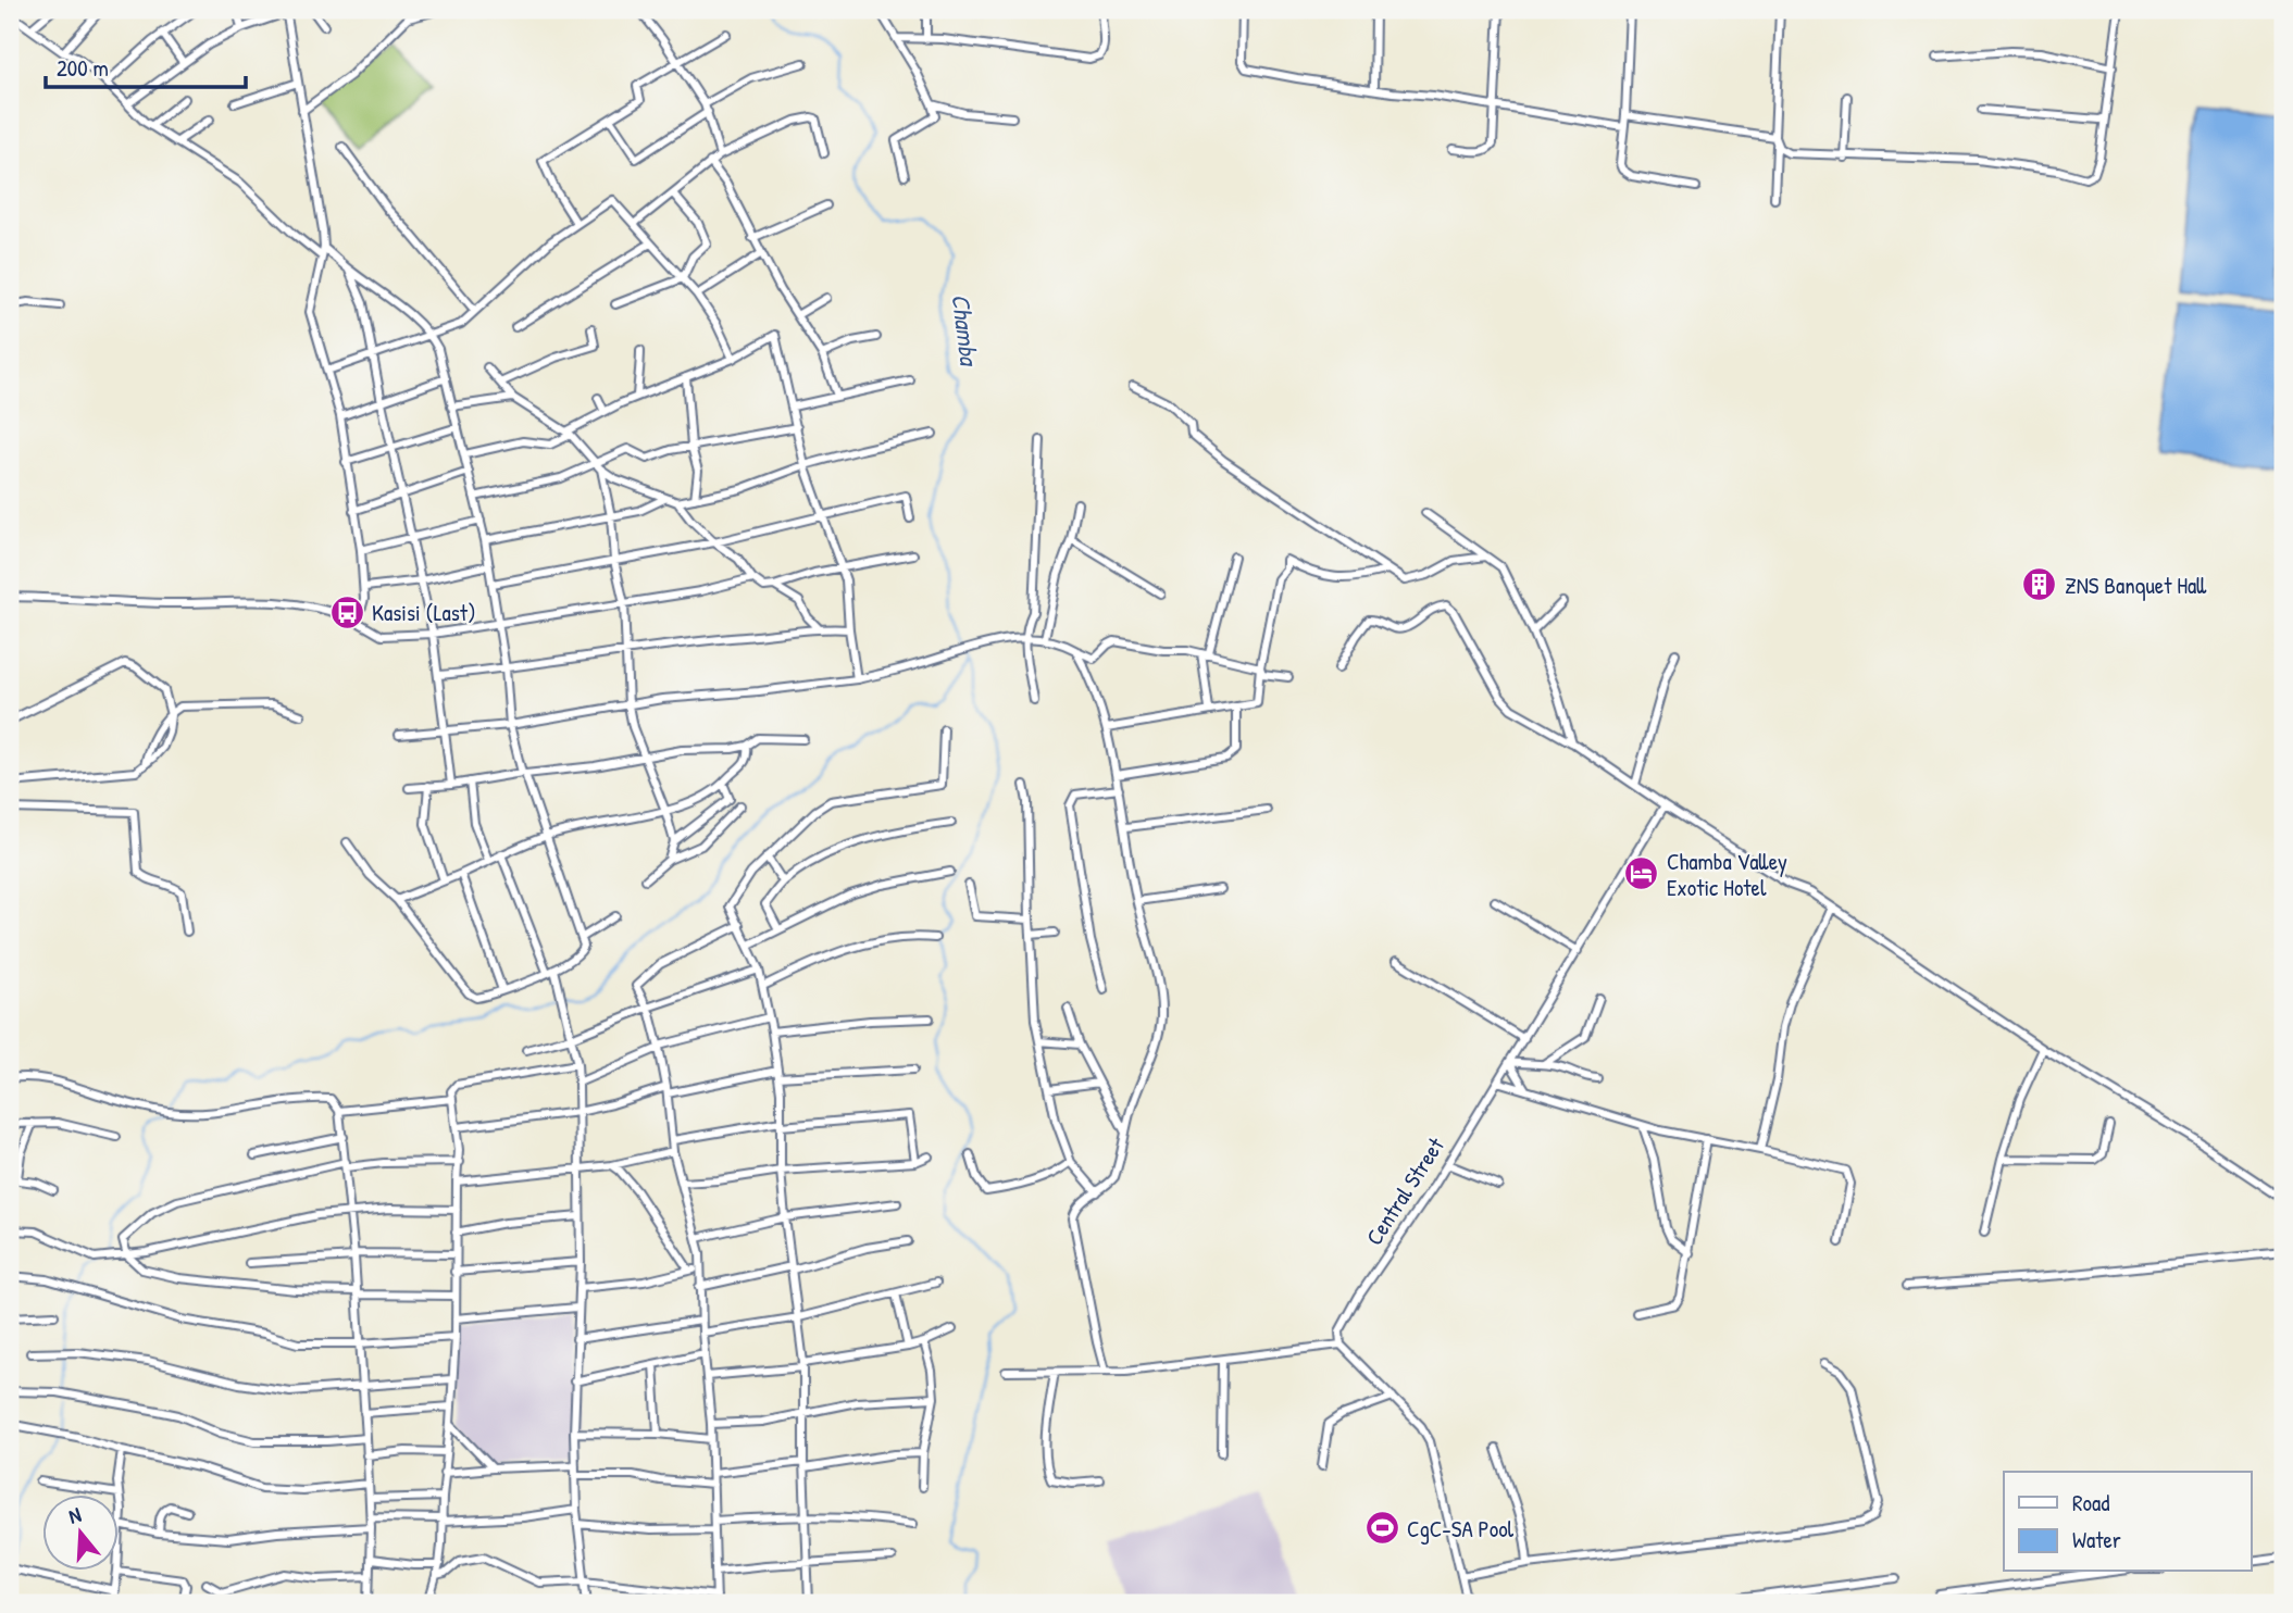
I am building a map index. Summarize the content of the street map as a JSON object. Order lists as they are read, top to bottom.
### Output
{
  "streets": {
    "street": ["Central Street"]
  },
  "water": ["Chamba"],
  "places": {
    "building": ["ZNS Banquet Hall"],
    "bus stop": ["Kasisi (Last)"],
    "hotel": ["Chamba Valley Exotic Hotel"],
    "sports": ["CgC-SA Pool"]
  },
  "legend": ["Road", "Water"],
  "scale_bar": "200 m",
  "north": "top"
}
